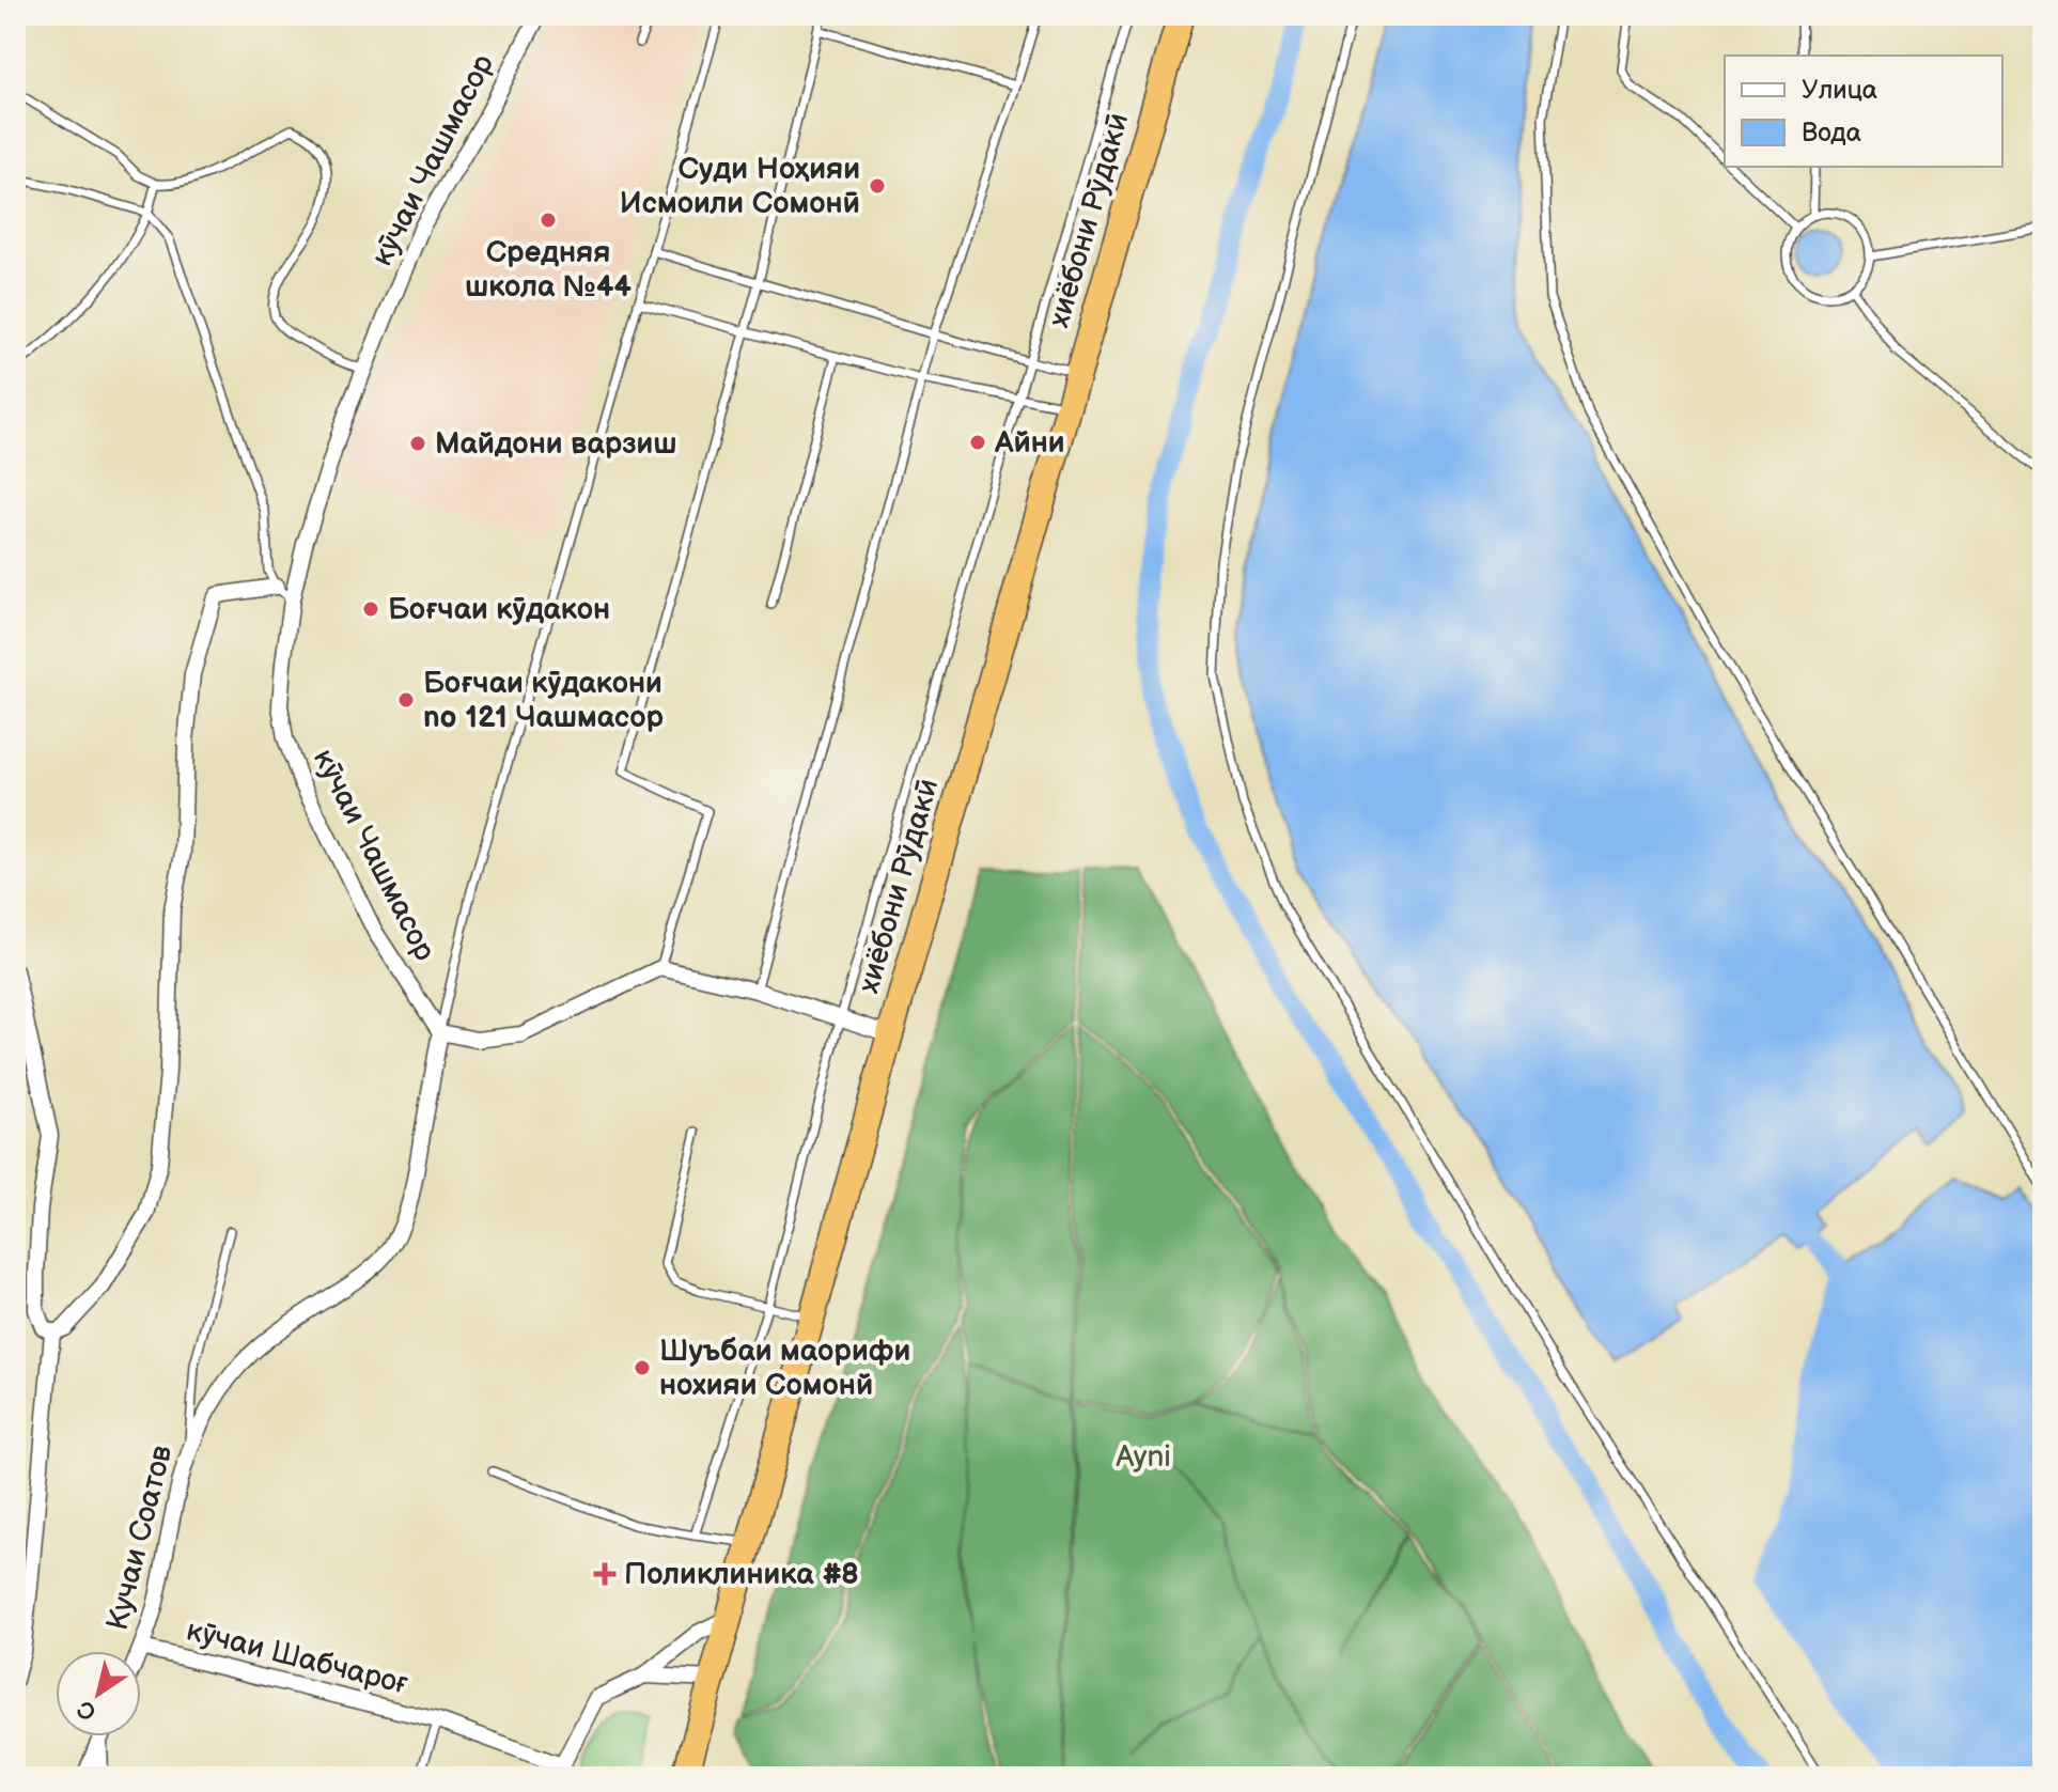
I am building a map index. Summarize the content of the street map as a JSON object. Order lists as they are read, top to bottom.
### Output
{
  "streets": {
    "highway": ["хиёбони Рӯдакӣ"],
    "street": ["кӯчаи Чашмасор", "Кучаи Соатов", "кӯчаи Шабчароғ"]
  },
  "crossings": [
    ["кӯчаи Чашмасор", "Кучаи Соатов"],
    ["Кучаи Соатов", "кӯчаи Шабчароғ"]
  ],
  "parks": ["Ayni"],
  "places": {
    "other": [
      "Суди Ноҳияи Исмоили Сомонӣ",
      "Средняя школа №44",
      "Айни",
      "Майдони варзиш",
      "Боғчаи кӯдакон",
      "Боғчаи кӯдакони no 121 Чашмасор",
      "Шуъбаи маорифи нохияи Сомонй"
    ],
    "health": ["Поликлиника #8"]
  },
  "legend": ["Улица", "Вода"],
  "north": "bottom left"
}
